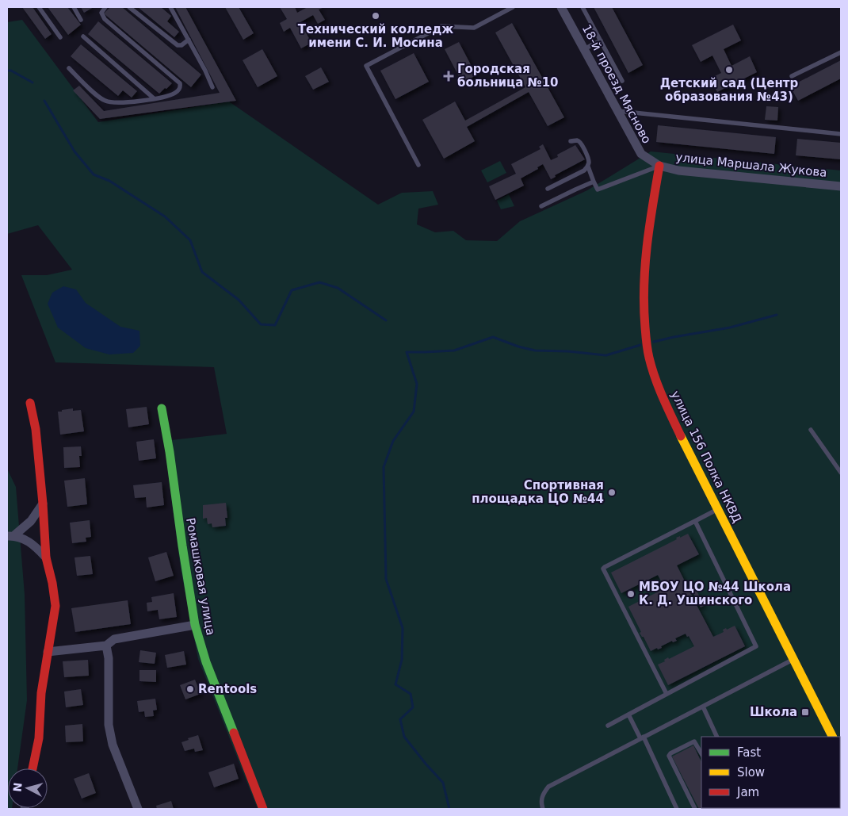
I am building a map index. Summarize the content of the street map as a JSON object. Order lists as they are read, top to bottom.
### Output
{
  "streets": {
    "street": [
      "18-й проезд Мясново",
      "улица Маршала Жукова",
      "улица 156 Полка НКВД",
      "Ромашковая улица"
    ]
  },
  "crossings": [
    ["18-й проезд Мясново", "улица Маршала Жукова"],
    ["18-й проезд Мясново", "улица 156 Полка НКВД"],
    ["улица Маршала Жукова", "улица 156 Полка НКВД"]
  ],
  "places": {
    "other": [
      "Технический колледж имени С. И. Мосина",
      "Детский сад (Центр образования №43)",
      "Спортивная площадка ЦО №44",
      "МБОУ ЦО №44 Школа К. Д. Ушинского",
      "Rentools"
    ],
    "health": ["Городская больница №10"],
    "transit": ["Школа"]
  },
  "legend": ["Fast", "Slow", "Jam"],
  "north": "left"
}
